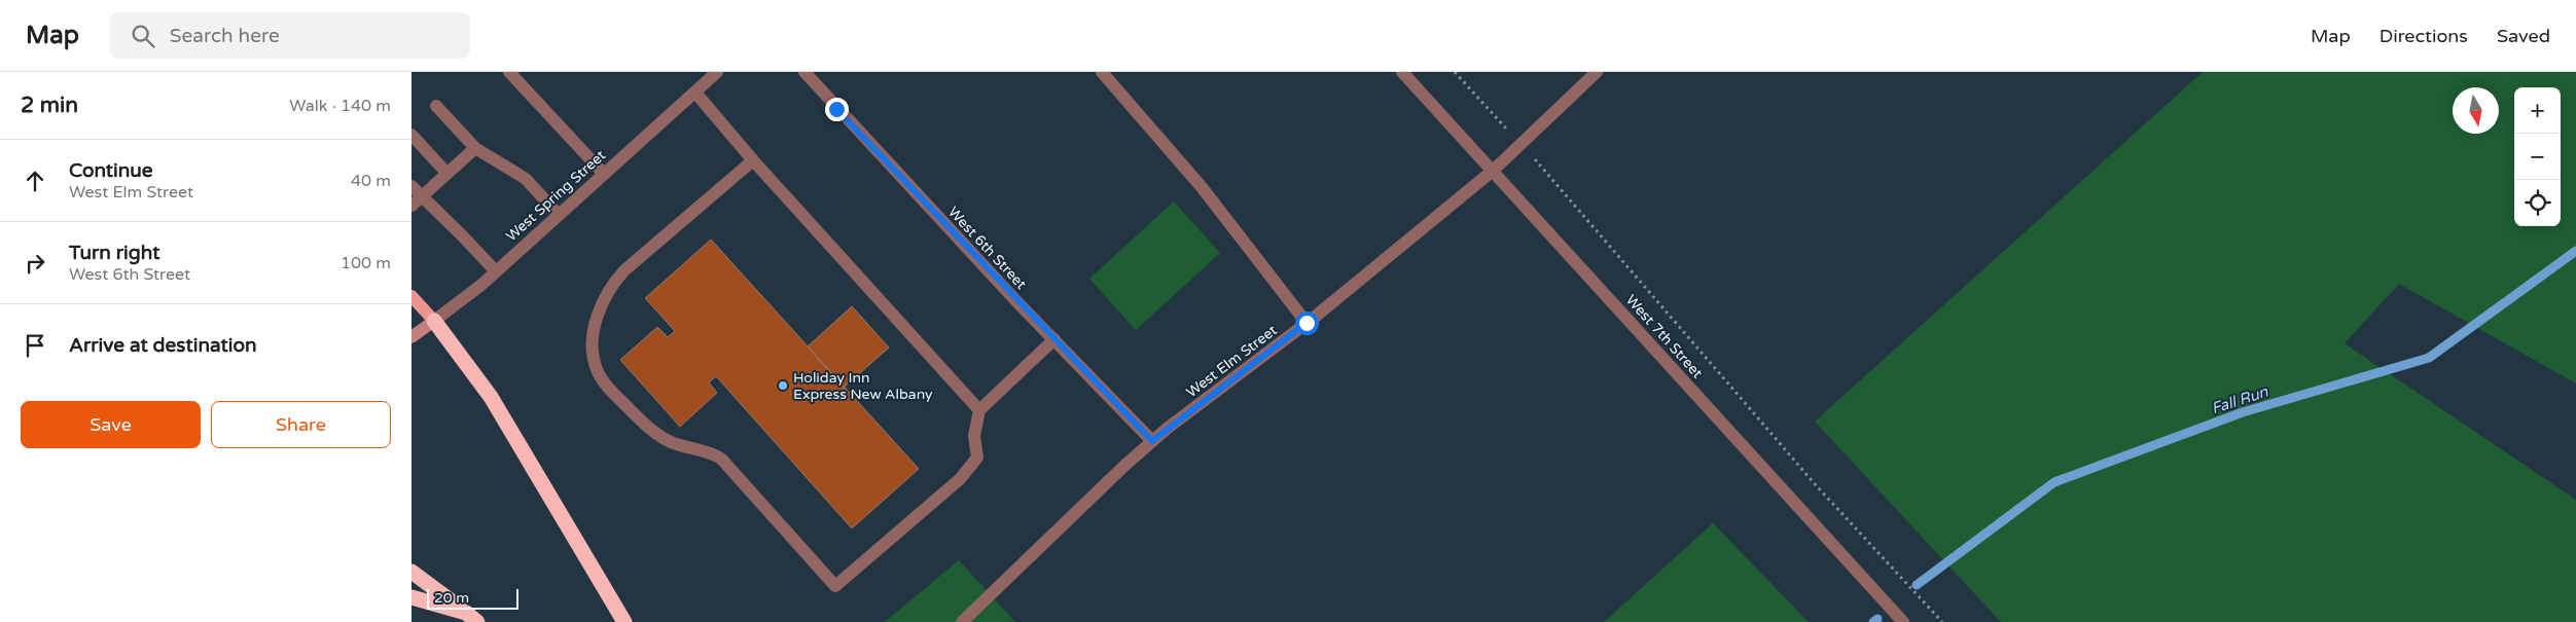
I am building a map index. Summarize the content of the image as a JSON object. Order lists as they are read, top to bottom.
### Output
{
  "streets": {
    "main road": ["West Spring Street"],
    "street": ["West 6th Street", "West 7th Street", "West Elm Street"]
  },
  "crossings": [
    ["West 6th Street", "West Elm Street"],
    ["West 7th Street", "West Elm Street"]
  ],
  "water": ["Fall Run"],
  "places": ["Holiday Inn Express New Albany"],
  "scale_bar": "20 m",
  "north": "bottom",
  "page": {
    "header": "Map",
    "search": "Search here",
    "nav": ["Map", "Directions", "Saved"],
    "heading": ["2 min", "Walk · 140 m"],
    "map_buttons": ["+", "−"],
    "list": [
      ["Continue", "West Elm Street", "40 m"],
      ["Turn right", "West 6th Street", "100 m"],
      "Arrive at destination"
    ],
    "buttons": ["Save", "Share"],
    "scale": "20 m"
  }
}
